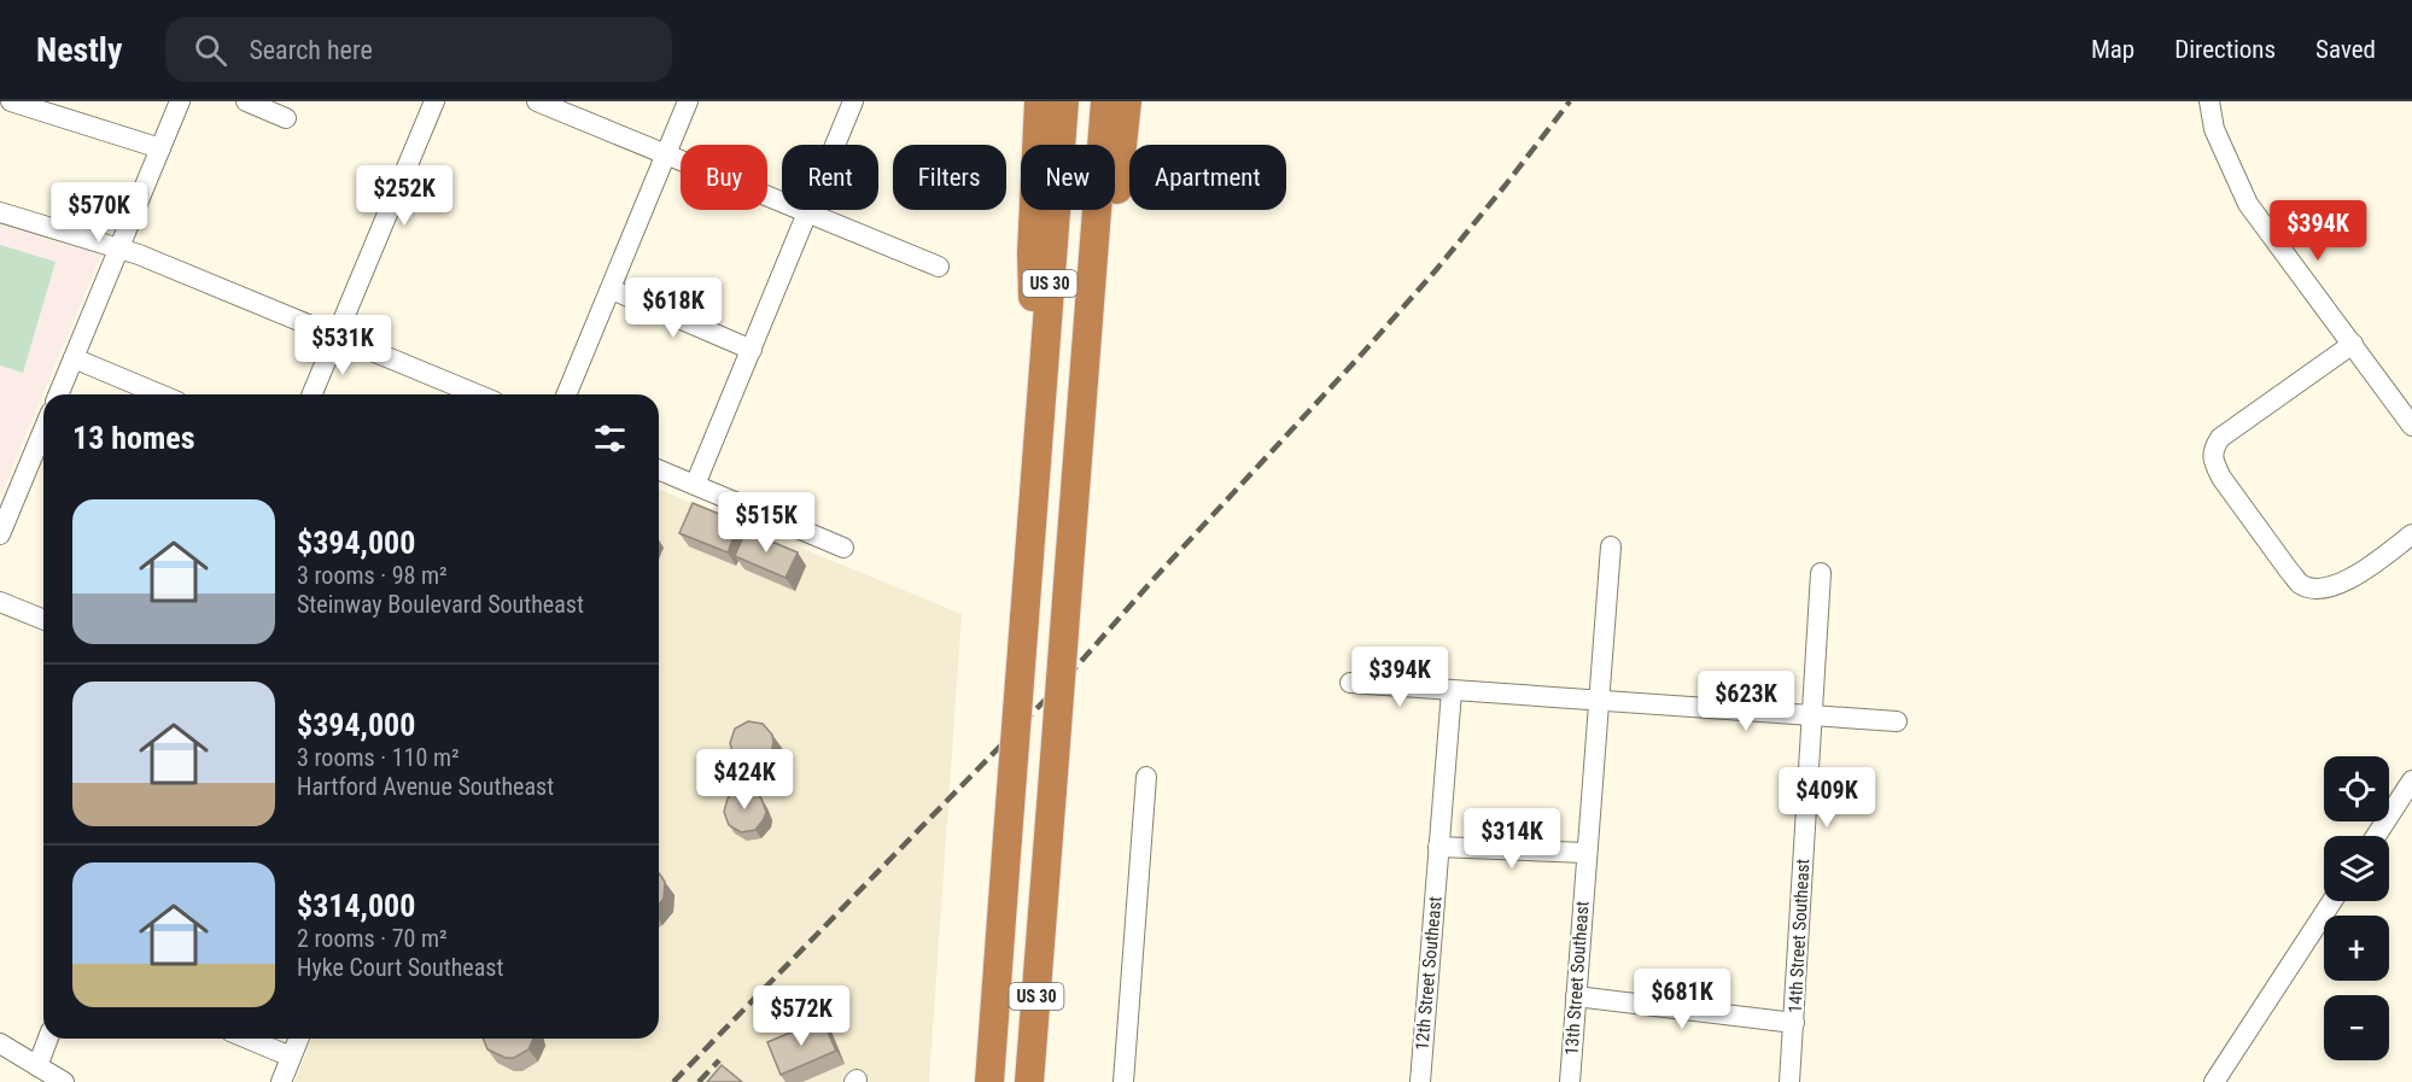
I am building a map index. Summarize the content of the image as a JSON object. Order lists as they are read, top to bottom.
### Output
{
  "streets": {
    "highway": ["US 30"],
    "street": ["14th Street Southeast", "12th Street Southeast", "13th Street Southeast"]
  },
  "page": {
    "header": "Nestly",
    "search": "Search here",
    "nav": ["Map", "Directions", "Saved"],
    "chip": [
      "Buy",
      "Rent",
      "Filters",
      "New",
      "Apartment"
    ],
    "price": [
      "$252K",
      "$570K",
      "$394K",
      "$618K",
      "$531K",
      "$515K",
      "$394K",
      "$623K",
      "$424K",
      "$409K",
      "$314K",
      "$681K",
      "$572K"
    ],
    "heading": "13 homes",
    "list": [
      {
        "name": "$394,000",
        "note": "3 rooms · 98 m² · Steinway Boulevard Southeast"
      },
      {
        "name": "$394,000",
        "note": "3 rooms · 110 m² · Hartford Avenue Southeast"
      },
      {
        "name": "$314,000",
        "note": "2 rooms · 70 m² · Hyke Court Southeast"
      }
    ],
    "map_buttons": ["+", "−"]
  }
}
